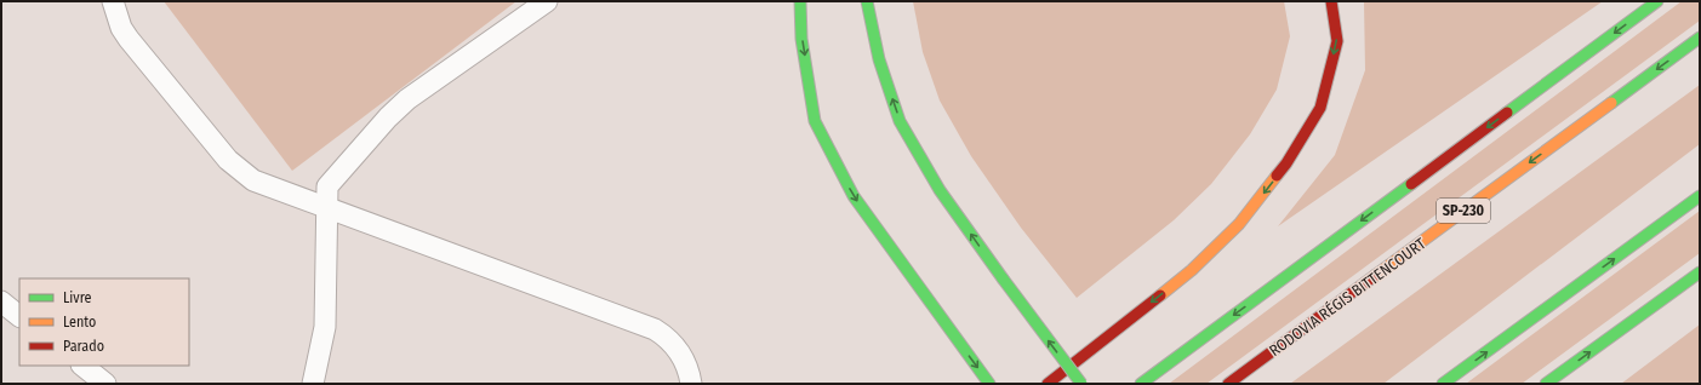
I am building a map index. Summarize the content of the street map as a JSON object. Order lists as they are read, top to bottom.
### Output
{
  "streets": {
    "main road": ["SP-230", "RODOVIA RÉGIS BITTENCOURT"]
  },
  "legend": ["Livre", "Lento", "Parado"]
}
